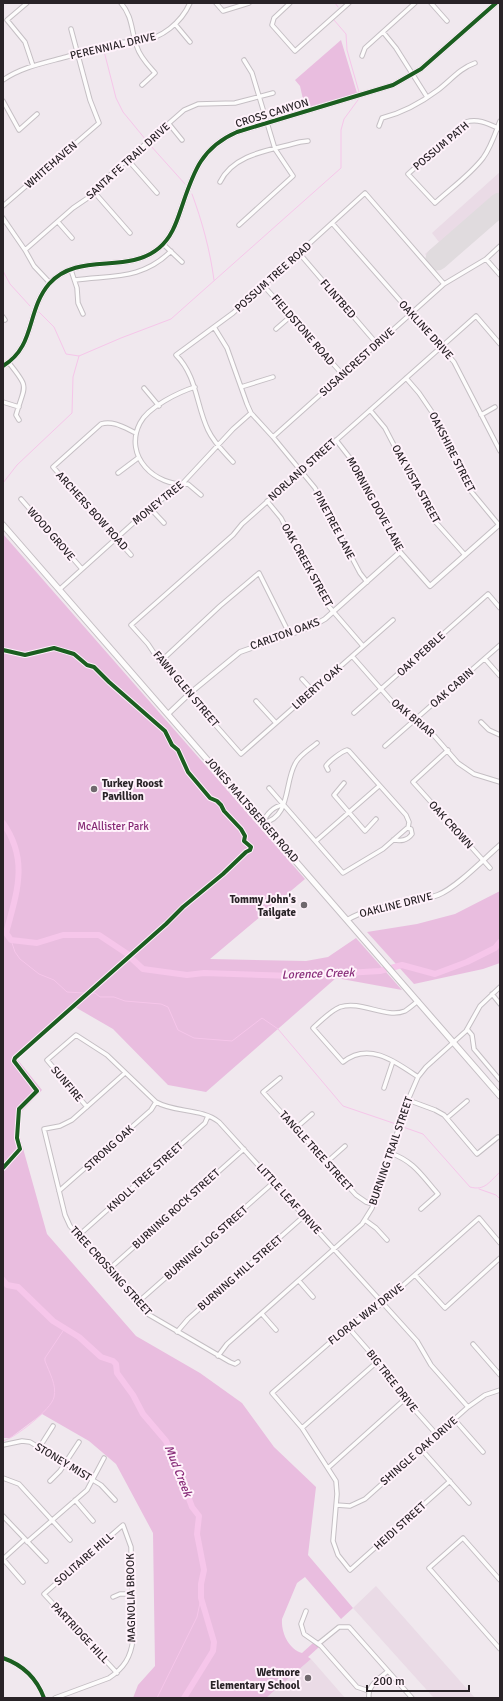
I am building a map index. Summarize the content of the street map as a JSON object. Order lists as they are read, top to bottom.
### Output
{
  "streets": {
    "main road": ["JONES MALTSBERGER ROAD"],
    "street": [
      "PERENNIAL DRIVE",
      "CROSS CANYON",
      "POSSUM PATH",
      "SANTA FE TRAIL DRIVE",
      "WHITEHAVEN",
      "POSSUM TREE ROAD",
      "FLINTBED",
      "FIELDSTONE ROAD",
      "OAKLINE DRIVE",
      "SUSANCREST DRIVE",
      "OAKSHIRE STREET",
      "NORLAND STREET",
      "OAK VISTA STREET",
      "MONEY TREE",
      "MORNING DOVE LANE",
      "ARCHERS BOW ROAD",
      "PINETREE LANE",
      "WOOD GROVE",
      "OAK CREEK STREET",
      "CARLTON OAKS",
      "OAK PEBBLE",
      "LIBERTY OAK",
      "OAK CABIN",
      "FAWN GLEN STREET",
      "OAK BRIAR",
      "OAK CROWN",
      "SUNFIRE",
      "STRONG OAK",
      "TANGLE TREE STREET",
      "BURNING TRAIL STREET",
      "KNOLL TREE STREET",
      "LITTLE LEAF DRIVE",
      "BURNING ROCK STREET",
      "BURNING LOG STREET",
      "TREE CROSSING STREET",
      "BURNING HILL STREET",
      "FLORAL WAY DRIVE",
      "BIG TREE DRIVE",
      "SHINGLE OAK DRIVE",
      "STONEY MIST",
      "HEIDI STREET",
      "SOLITAIRE HILL",
      "MAGNOLIA BROOK",
      "PARTRIDGE HILL"
    ]
  },
  "crossings": [
    ["PERENNIAL DRIVE", "WHITEHAVEN"],
    ["POSSUM TREE ROAD", "FLINTBED"],
    ["POSSUM TREE ROAD", "FIELDSTONE ROAD"],
    ["POSSUM TREE ROAD", "OAKLINE DRIVE"],
    ["POSSUM TREE ROAD", "SUSANCREST DRIVE"],
    ["POSSUM TREE ROAD", "MONEY TREE"],
    ["POSSUM TREE ROAD", "ARCHERS BOW ROAD"],
    ["POSSUM TREE ROAD", "PINETREE LANE"],
    ["FLINTBED", "SUSANCREST DRIVE"],
    ["FIELDSTONE ROAD", "SUSANCREST DRIVE"],
    ["OAKLINE DRIVE", "SUSANCREST DRIVE"],
    ["OAKLINE DRIVE", "NORLAND STREET"],
    ["OAKLINE DRIVE", "JONES MALTSBERGER ROAD"],
    ["OAKLINE DRIVE", "OAK CROWN"],
    ["SUSANCREST DRIVE", "PINETREE LANE"],
    ["OAKSHIRE STREET", "NORLAND STREET"],
    ["NORLAND STREET", "OAK VISTA STREET"],
    ["NORLAND STREET", "MORNING DOVE LANE"],
    ["NORLAND STREET", "PINETREE LANE"],
    ["NORLAND STREET", "OAK CREEK STREET"],
    ["NORLAND STREET", "FAWN GLEN STREET"],
    ["OAK VISTA STREET", "MORNING DOVE LANE"],
    ["MONEY TREE", "ARCHERS BOW ROAD"],
    ["MONEY TREE", "PINETREE LANE"],
    ["MONEY TREE", "WOOD GROVE"],
    ["MONEY TREE", "JONES MALTSBERGER ROAD"],
    ["MORNING DOVE LANE", "CARLTON OAKS"],
    ["PINETREE LANE", "CARLTON OAKS"],
    ["OAK CREEK STREET", "CARLTON OAKS"],
    ["OAK CREEK STREET", "LIBERTY OAK"],
    ["CARLTON OAKS", "FAWN GLEN STREET"],
    ["CARLTON OAKS", "JONES MALTSBERGER ROAD"],
    ["OAK PEBBLE", "OAK BRIAR"],
    ["LIBERTY OAK", "FAWN GLEN STREET"],
    ["LIBERTY OAK", "OAK BRIAR"],
    ["OAK CABIN", "OAK BRIAR"],
    ["OAK BRIAR", "OAK CROWN"],
    ["JONES MALTSBERGER ROAD", "BURNING TRAIL STREET"],
    ["SUNFIRE", "LITTLE LEAF DRIVE"],
    ["SUNFIRE", "TREE CROSSING STREET"],
    ["STRONG OAK", "LITTLE LEAF DRIVE"],
    ["STRONG OAK", "TREE CROSSING STREET"],
    ["TANGLE TREE STREET", "BURNING TRAIL STREET"],
    ["BURNING TRAIL STREET", "LITTLE LEAF DRIVE"],
    ["BURNING TRAIL STREET", "TREE CROSSING STREET"],
    ["KNOLL TREE STREET", "LITTLE LEAF DRIVE"],
    ["KNOLL TREE STREET", "TREE CROSSING STREET"],
    ["LITTLE LEAF DRIVE", "BURNING ROCK STREET"],
    ["LITTLE LEAF DRIVE", "BURNING LOG STREET"],
    ["LITTLE LEAF DRIVE", "BURNING HILL STREET"],
    ["LITTLE LEAF DRIVE", "FLORAL WAY DRIVE"],
    ["LITTLE LEAF DRIVE", "SHINGLE OAK DRIVE"],
    ["BURNING ROCK STREET", "TREE CROSSING STREET"],
    ["BURNING LOG STREET", "TREE CROSSING STREET"],
    ["TREE CROSSING STREET", "BURNING HILL STREET"],
    ["FLORAL WAY DRIVE", "BIG TREE DRIVE"],
    ["BIG TREE DRIVE", "SHINGLE OAK DRIVE"],
    ["SHINGLE OAK DRIVE", "HEIDI STREET"],
    ["SOLITAIRE HILL", "MAGNOLIA BROOK"],
    ["SOLITAIRE HILL", "PARTRIDGE HILL"],
    ["MAGNOLIA BROOK", "PARTRIDGE HILL"]
  ],
  "water": ["Lorence Creek", "Mud Creek"],
  "parks": ["McAllister Park"],
  "places": ["Turkey Roost Pavillion", "Tommy John's Tailgate", "Wetmore Elementary School"],
  "scale_bar": "200 m"
}
